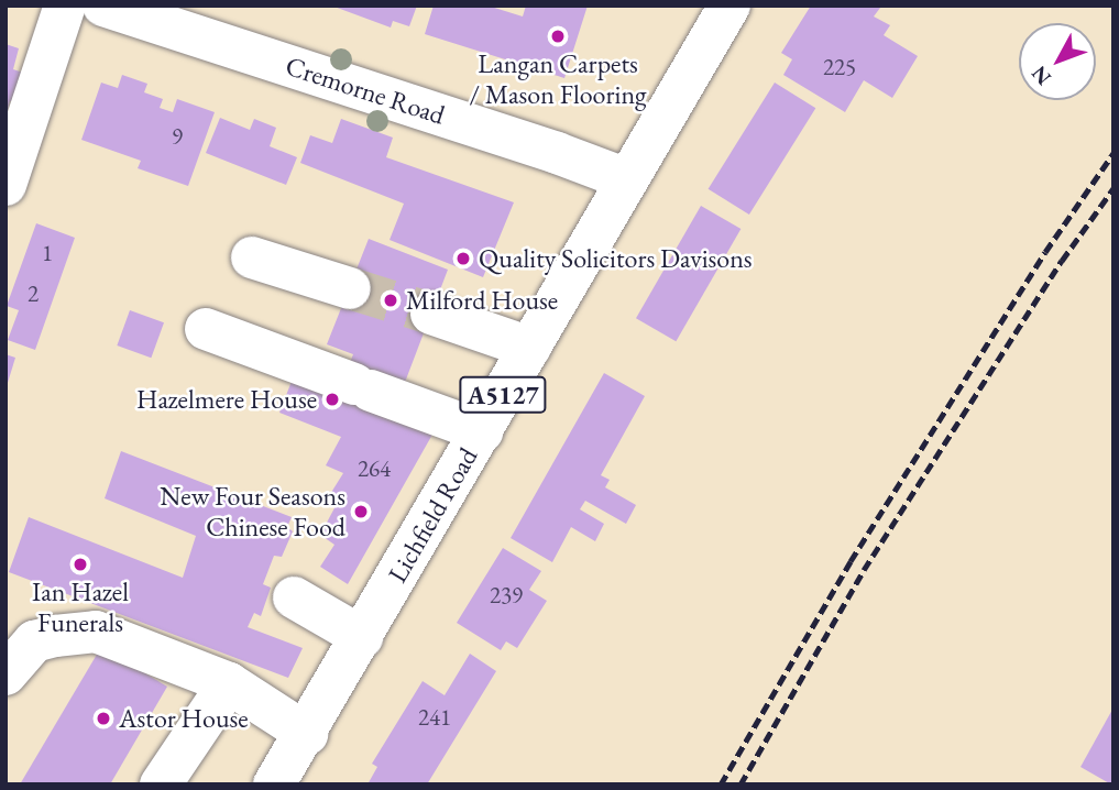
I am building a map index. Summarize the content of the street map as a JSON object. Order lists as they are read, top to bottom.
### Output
{
  "streets": {
    "main road": ["Cremorne Road", "A5127", "Lichfield Road"]
  },
  "crossings": [
    ["Cremorne Road", "Lichfield Road"]
  ],
  "places": [
    "Langan Carpets / Mason Flooring",
    "Quality Solicitors Davisons",
    "Milford House",
    "Hazelmere House",
    "New Four Seasons Chinese Food",
    "Ian Hazel Funerals",
    "Astor House"
  ],
  "house_numbers": [
    "225",
    "9",
    "1",
    "2",
    "264",
    "239",
    "241"
  ],
  "north": "bottom left"
}
